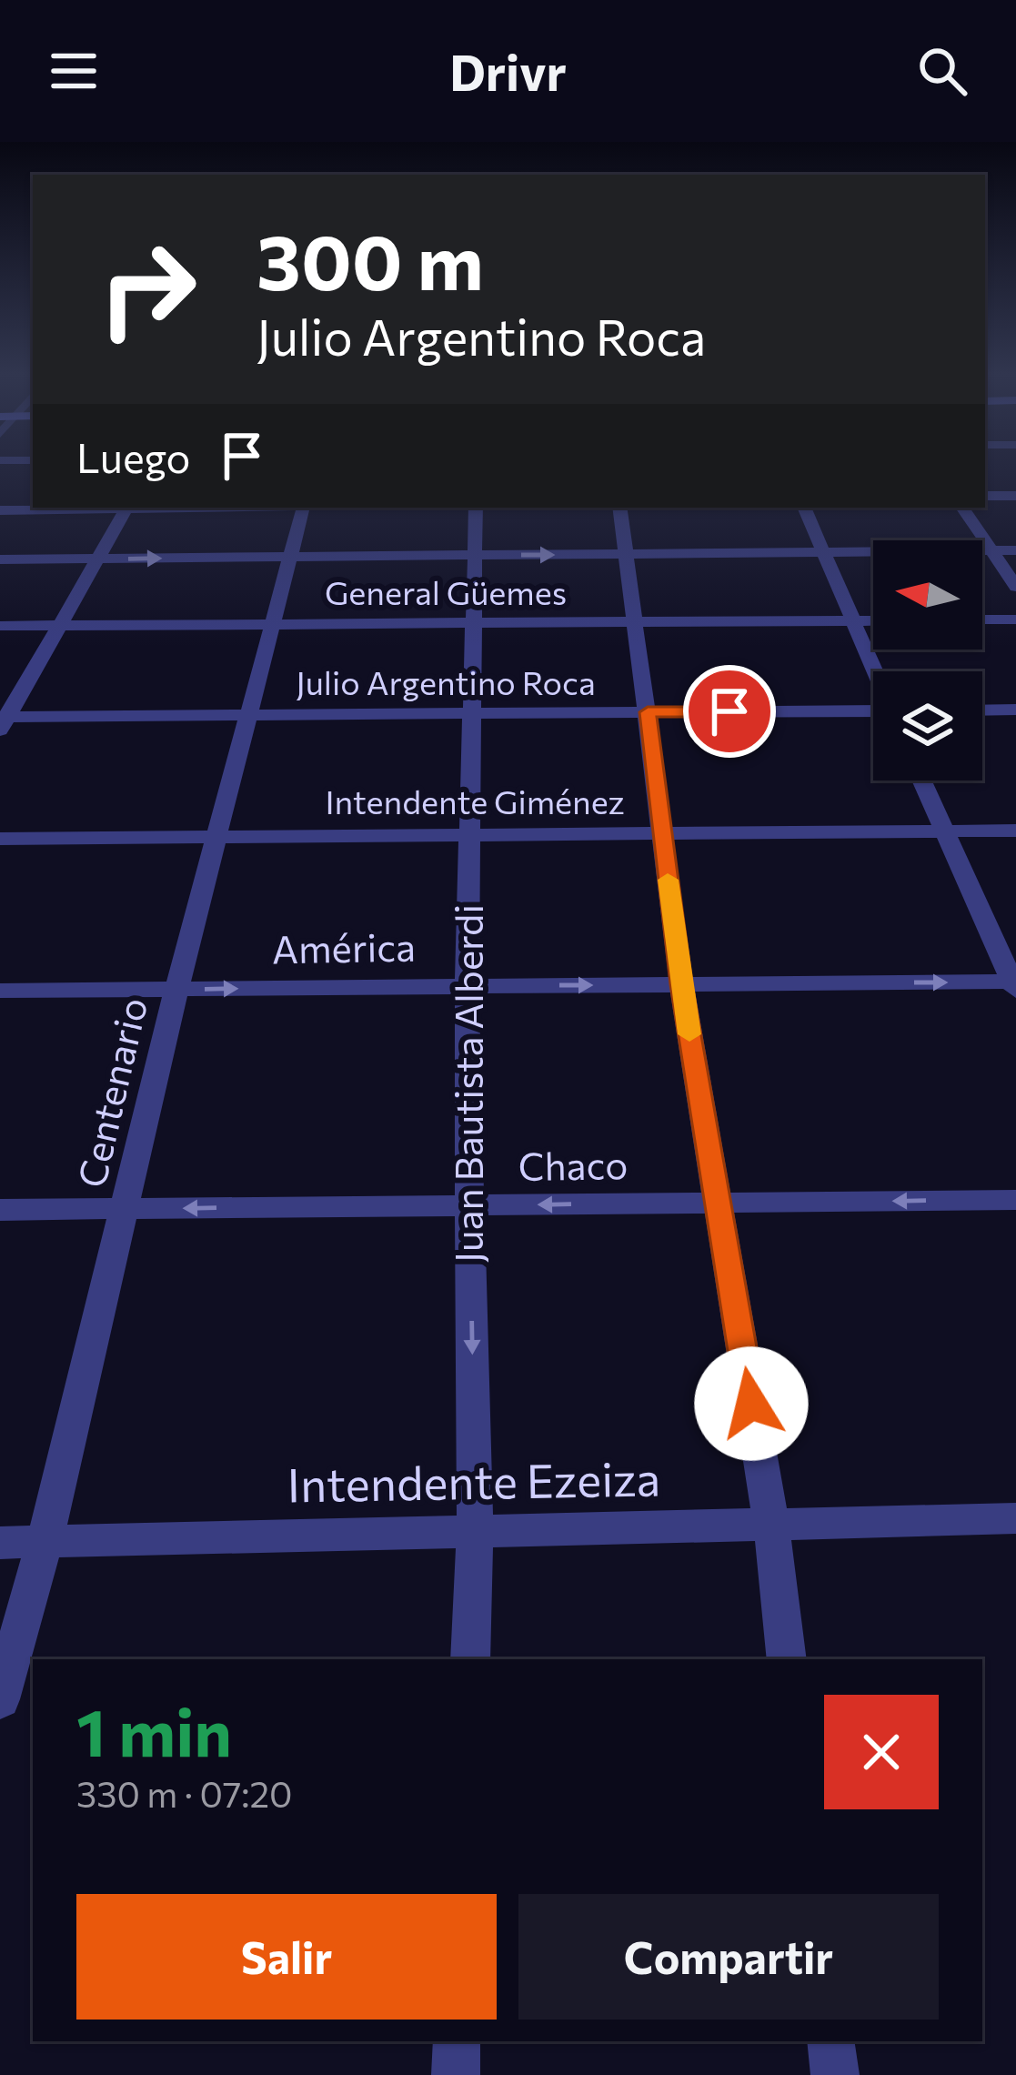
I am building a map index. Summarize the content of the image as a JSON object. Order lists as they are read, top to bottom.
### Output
{
  "streets": {
    "street": [
      "General Güemes",
      "Julio Argentino Roca",
      "Intendente Giménez",
      "América",
      "Juan Bautista Alberdi",
      "Centenario",
      "Chaco",
      "Intendente Ezeiza"
    ]
  },
  "crossings": [
    ["General Güemes", "Juan Bautista Alberdi"],
    ["General Güemes", "Centenario"],
    ["Julio Argentino Roca", "Juan Bautista Alberdi"],
    ["Julio Argentino Roca", "Centenario"],
    ["Intendente Giménez", "Juan Bautista Alberdi"],
    ["Intendente Giménez", "Centenario"],
    ["América", "Juan Bautista Alberdi"],
    ["América", "Centenario"],
    ["Juan Bautista Alberdi", "Chaco"],
    ["Juan Bautista Alberdi", "Intendente Ezeiza"],
    ["Centenario", "Chaco"],
    ["Centenario", "Intendente Ezeiza"]
  ],
  "one_way": ["América", "Chaco"],
  "north": "left",
  "page": {
    "header": "Drivr",
    "turn": ["300 m", "Julio Argentino Roca"],
    "then": "Luego",
    "heading": ["1 min", "330 m · 07:20"],
    "buttons": ["Salir", "Compartir"]
  }
}
